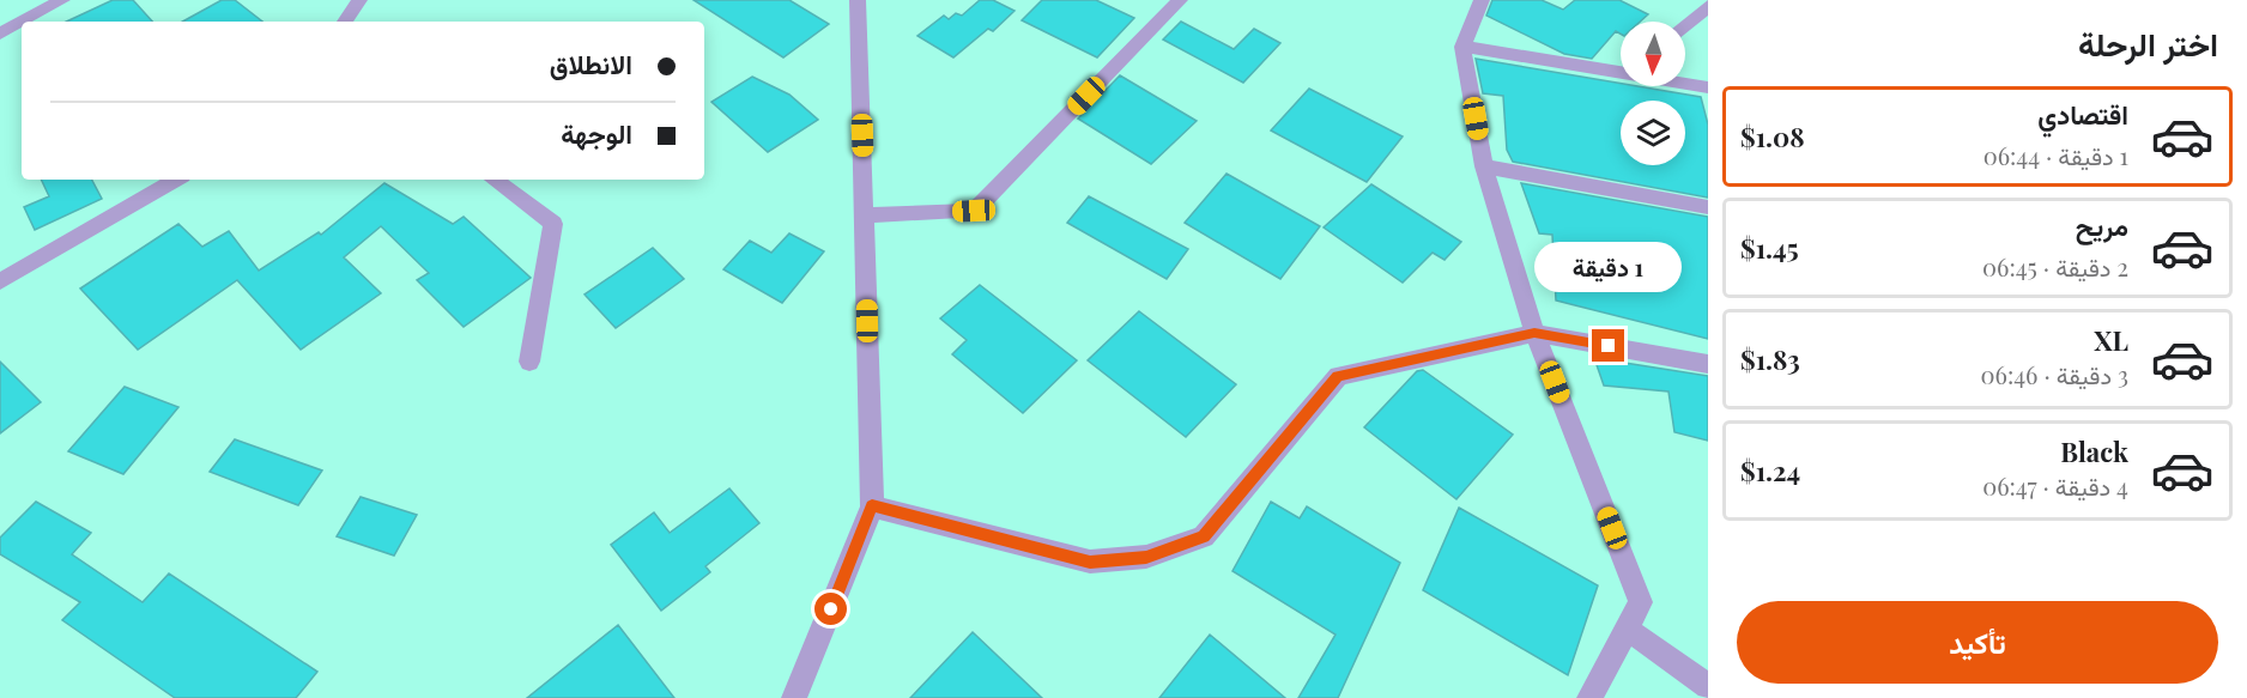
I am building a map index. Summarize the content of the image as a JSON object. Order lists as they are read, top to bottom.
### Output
{
  "north": "bottom",
  "page": {
    "heading": "اختر الرحلة",
    "banner": ["الانطلاق", "الوجهة"],
    "list": [
      {
        "name": "اقتصادي",
        "note": "1 دقيقة · 06:44",
        "value": "$1.08"
      },
      {
        "name": "مريح",
        "note": "2 دقيقة · 06:45",
        "value": "$1.45"
      },
      {
        "name": "XL",
        "note": "3 دقيقة · 06:46",
        "value": "$1.83"
      },
      {
        "name": "Black",
        "note": "4 دقيقة · 06:47",
        "value": "$1.24"
      }
    ],
    "bubble": "1 دقيقة",
    "buttons": "تأكيد"
  }
}
